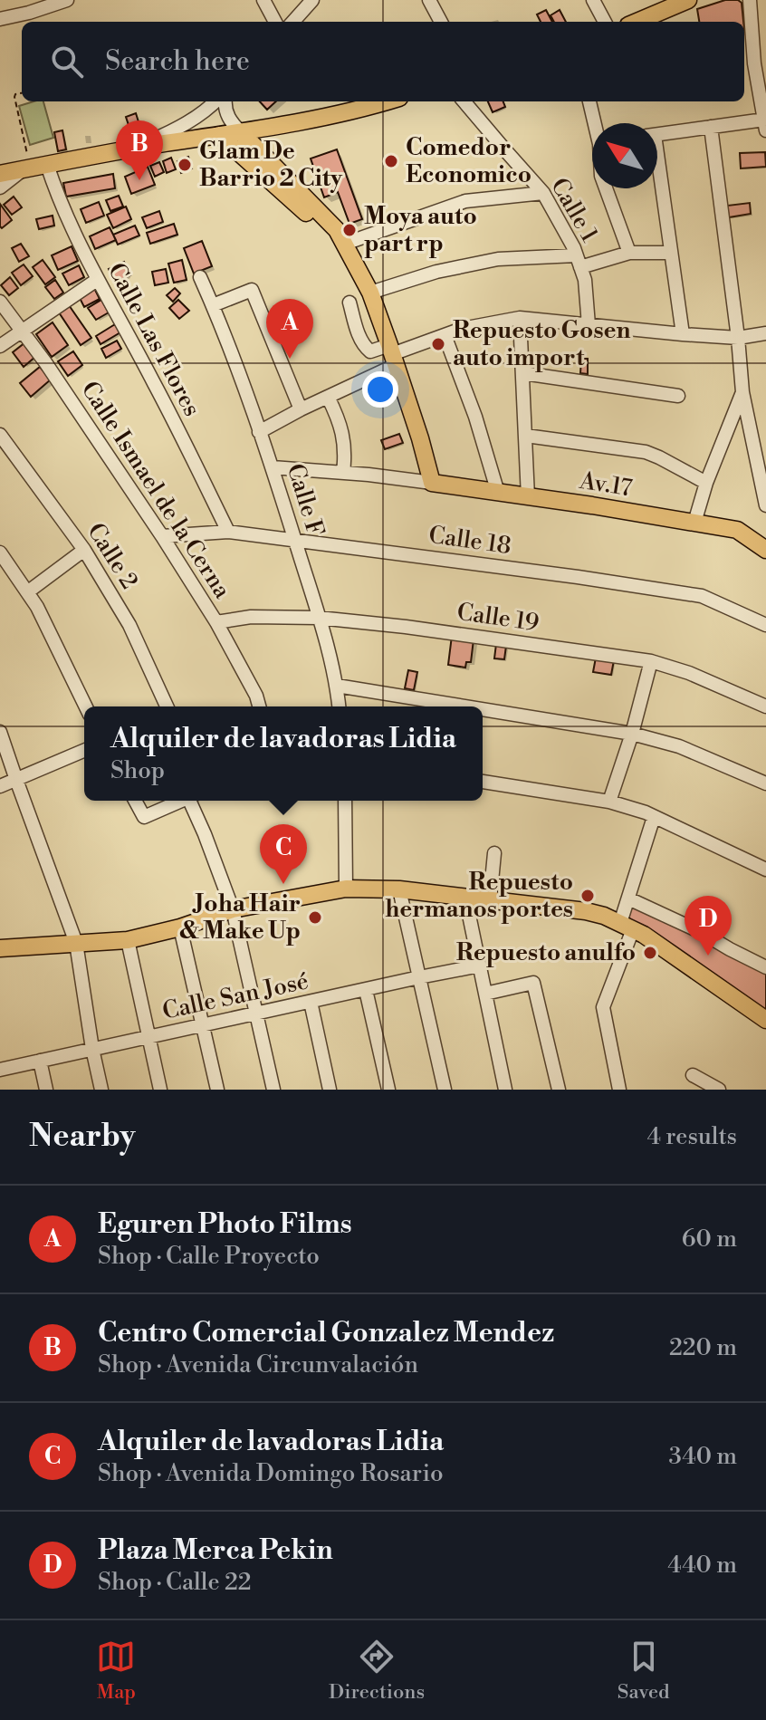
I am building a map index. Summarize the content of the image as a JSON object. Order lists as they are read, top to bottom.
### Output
{
  "streets": {
    "main road": ["Av.17"],
    "street": [
      "Calle 1",
      "Calle Las Flores",
      "Calle Ismael de la Cerna",
      "Calle F",
      "Calle 18",
      "Calle 2",
      "Calle 19",
      "Calle San José"
    ]
  },
  "crossings": [
    ["Calle Las Flores", "Calle 18"],
    ["Calle Ismael de la Cerna", "Calle 18"],
    ["Calle Ismael de la Cerna", "Calle 19"],
    ["Calle F", "Calle 18"],
    ["Calle F", "Calle 19"]
  ],
  "places": [
    "Comedor Economico",
    "Glam De Barrio 2 City",
    "Moya auto part rp",
    "Repuesto Gosen auto import",
    "Repuesto hermanos portes",
    "Joha Hair & Make Up",
    "Repuesto anulfo"
  ],
  "north": "top left",
  "page": {
    "search": "Search here",
    "pins": [
      "B",
      "A",
      "C",
      "D"
    ],
    "popup": ["Alquiler de lavadoras Lidia", "Shop"],
    "heading": ["Nearby", "4 results"],
    "list": [
      {
        "mark": "A",
        "name": "Eguren Photo Films",
        "note": "Shop · Calle Proyecto",
        "value": "60 m"
      },
      {
        "mark": "B",
        "name": "Centro Comercial Gonzalez Mendez",
        "note": "Shop · Avenida Circunvalación",
        "value": "220 m"
      },
      {
        "mark": "C",
        "name": "Alquiler de lavadoras Lidia",
        "note": "Shop · Avenida Domingo Rosario",
        "value": "340 m"
      },
      {
        "mark": "D",
        "name": "Plaza Merca Pekin",
        "note": "Shop · Calle 22",
        "value": "440 m"
      }
    ],
    "nav": ["Map", "Directions", "Saved"]
  }
}
